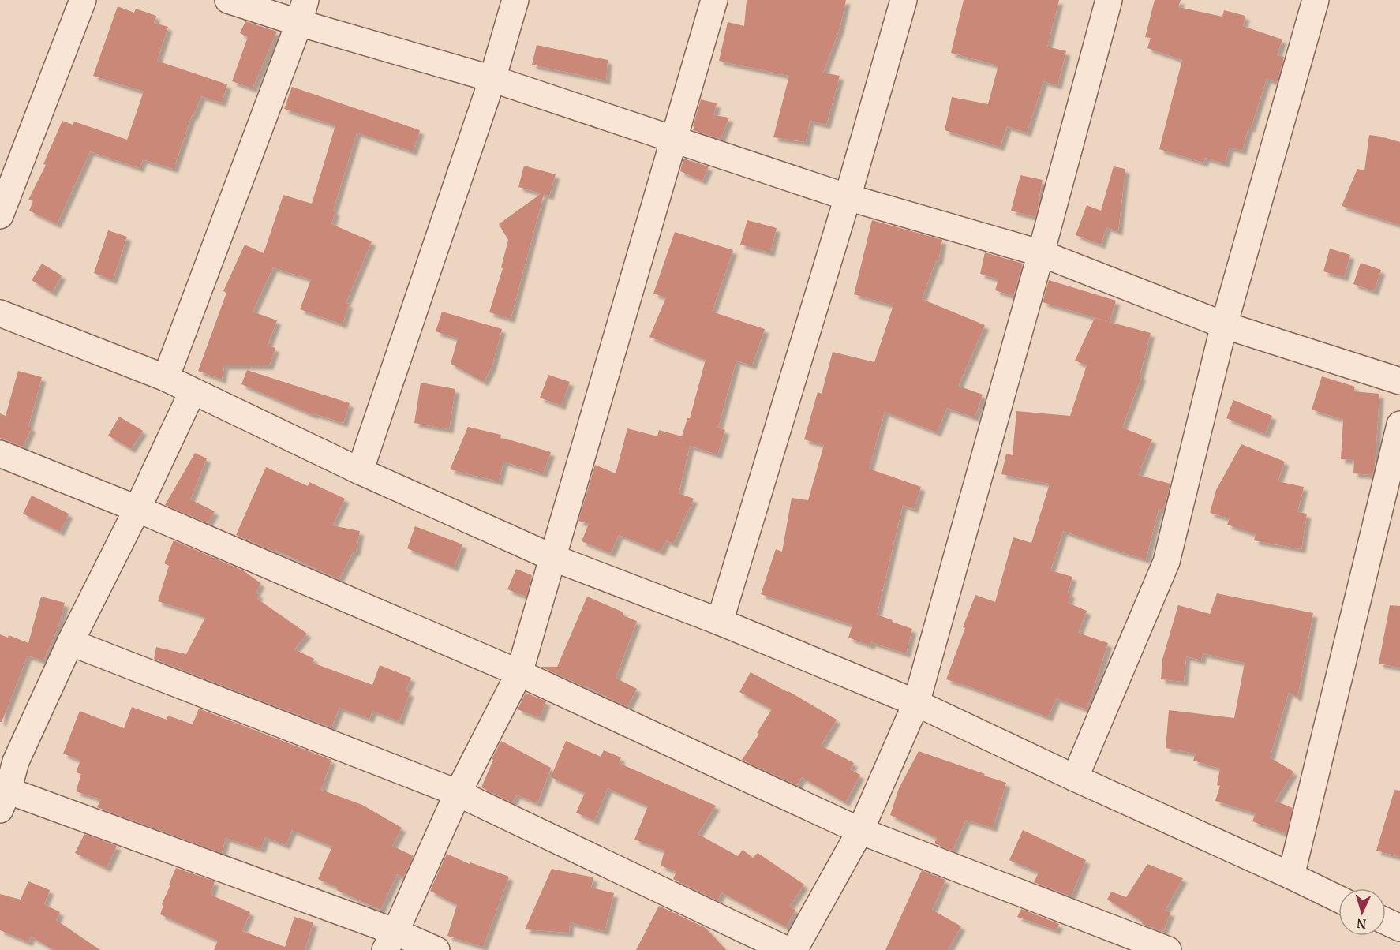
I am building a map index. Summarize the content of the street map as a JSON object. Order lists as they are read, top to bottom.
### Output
{
  "north": "bottom"
}
